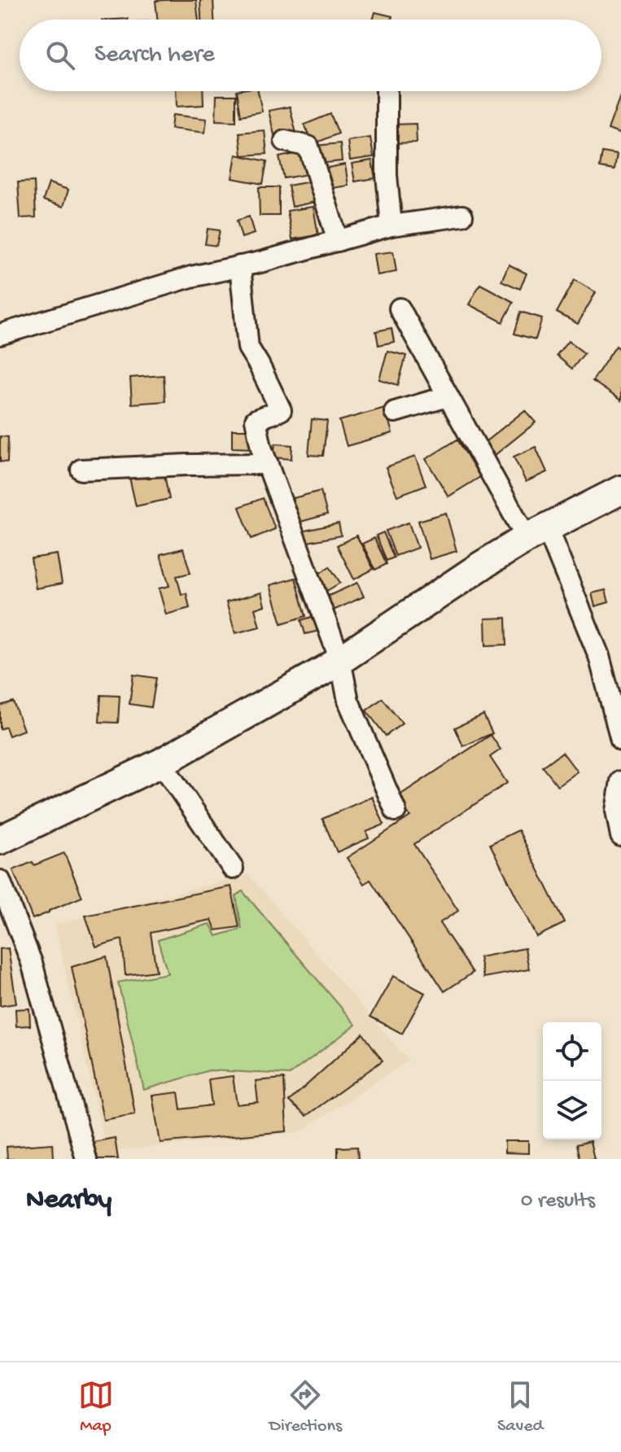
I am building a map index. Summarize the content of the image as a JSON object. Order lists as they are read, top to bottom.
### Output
{
  "page": {
    "search": "Search here",
    "heading": ["Nearby", "0 results"],
    "nav": ["Map", "Directions", "Saved"]
  }
}
